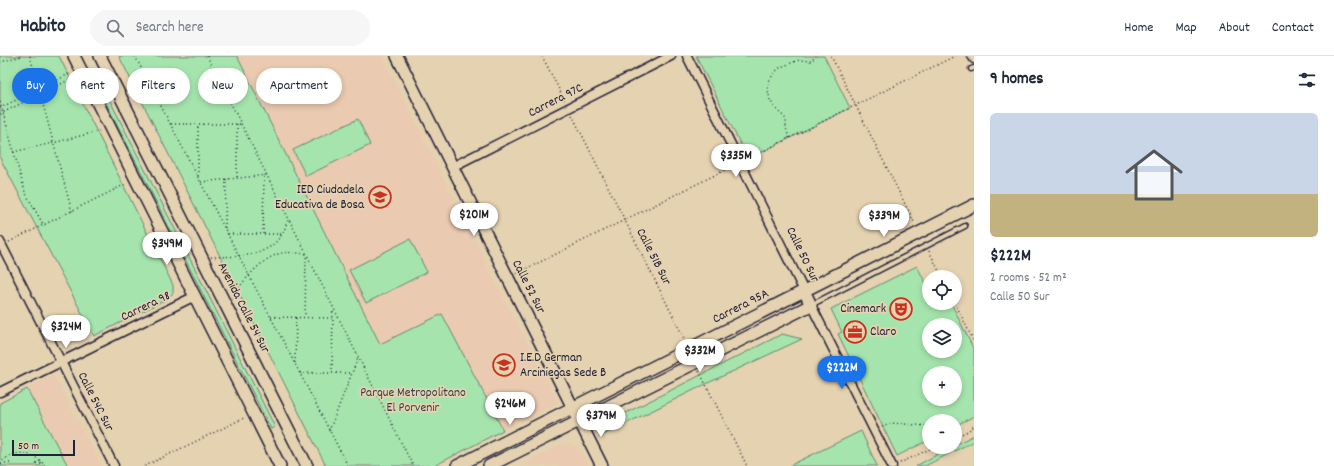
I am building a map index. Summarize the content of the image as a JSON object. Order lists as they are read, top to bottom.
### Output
{
  "streets": {
    "street": [
      "Carrera 97C",
      "Calle 50 Sur",
      "Calle 52 Sur",
      "Carrera 98",
      "Carrera 95A",
      "Avenida Calle 54 Sur",
      "Calle 54C Sur"
    ],
    "path": ["Calle 51B Sur"]
  },
  "crossings": [
    ["Carrera 97C", "Calle 51B Sur"],
    ["Carrera 97C", "Calle 52 Sur"],
    ["Calle 50 Sur", "Carrera 95A"],
    ["Calle 51B Sur", "Carrera 95A"],
    ["Calle 52 Sur", "Carrera 95A"],
    ["Carrera 98", "Calle 54C Sur"]
  ],
  "parks": ["Parque Metropolitano El Porvenir"],
  "places": {
    "school or university": ["IED Ciudadela Educativa de Bosa", "I.E.D German Arciniegas Sede B"],
    "theatre": ["Cinemark"],
    "office": ["Claro"]
  },
  "scale_bar": "50 m",
  "page": {
    "header": "Habito",
    "search": "Search here",
    "nav": [
      "Home",
      "Map",
      "About",
      "Contact"
    ],
    "heading": "9 homes",
    "chip": [
      "Buy",
      "Rent",
      "Filters",
      "New",
      "Apartment"
    ],
    "list": [
      {
        "name": "$222M",
        "note": "2 rooms · 52 m² · Calle 50 Sur"
      }
    ],
    "price": [
      "$335M",
      "$201M",
      "$339M",
      "$349M",
      "$324M",
      "$332M",
      "$222M",
      "$246M",
      "$379M"
    ],
    "map_buttons": ["+", "−"],
    "scale": "50 m"
  }
}
